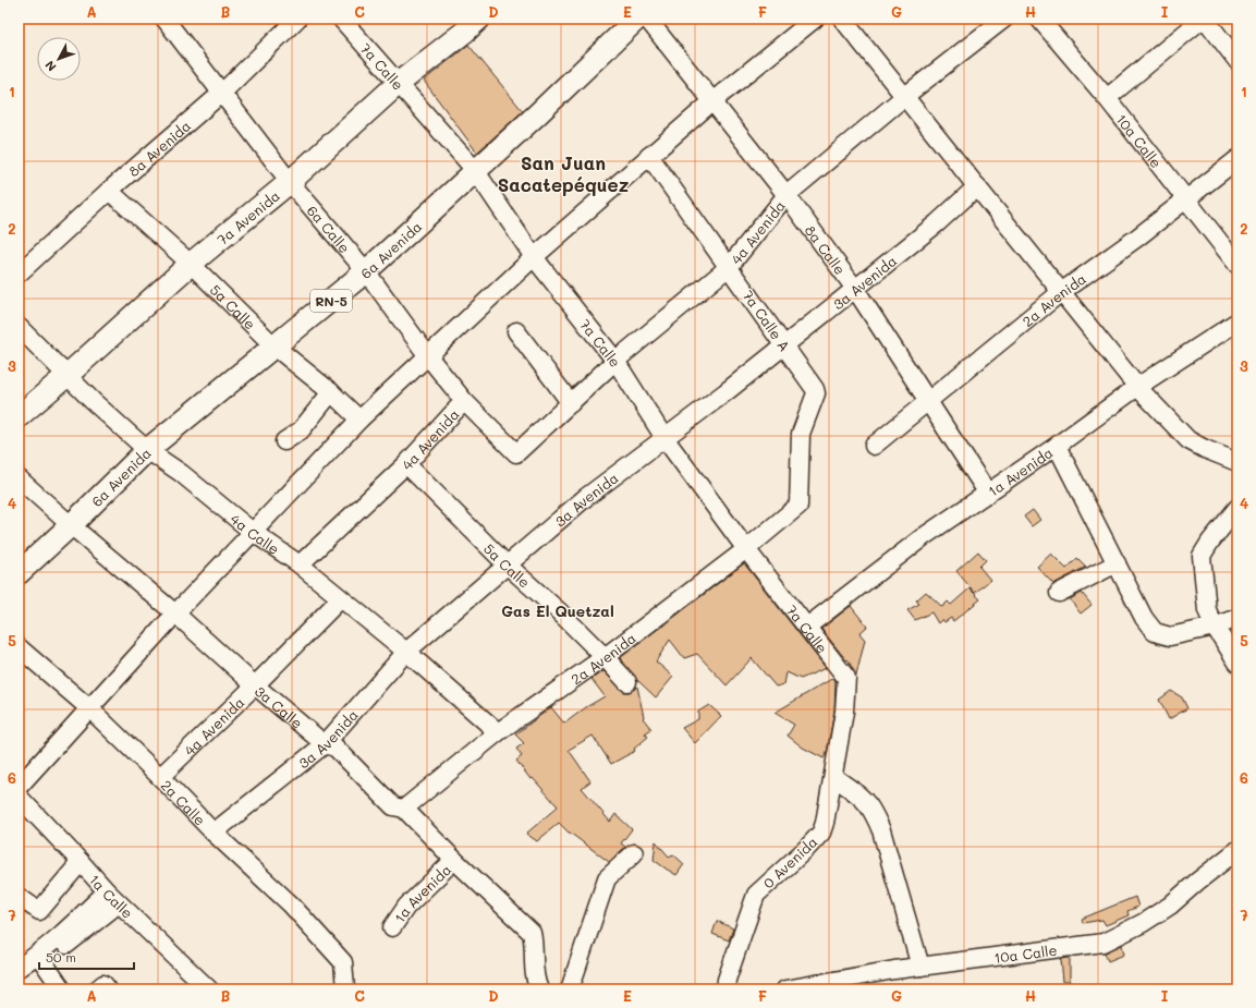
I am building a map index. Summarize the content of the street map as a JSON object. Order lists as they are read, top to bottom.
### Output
{
  "streets": {
    "main road": ["7a Avenida", "6a Avenida", "RN-5"],
    "street": [
      "7a Calle",
      "10a Calle",
      "8a Avenida",
      "6a Calle",
      "4a Avenida",
      "8a Calle",
      "3a Avenida",
      "2a Avenida",
      "5a Calle",
      "7a Calle A",
      "1a Avenida",
      "4a Calle",
      "3a Calle",
      "2a Calle",
      "0 Avenida",
      "1a Calle"
    ]
  },
  "crossings": [
    ["7a Calle", "7a Avenida"],
    ["7a Calle", "4a Avenida"],
    ["7a Calle", "6a Avenida"],
    ["7a Calle", "3a Avenida"],
    ["7a Calle", "2a Avenida"],
    ["7a Calle", "1a Avenida"],
    ["7a Calle", "0 Avenida"],
    ["10a Calle", "2a Avenida"],
    ["8a Avenida", "6a Calle"],
    ["8a Avenida", "5a Calle"],
    ["7a Avenida", "6a Calle"],
    ["7a Avenida", "5a Calle"],
    ["7a Avenida", "4a Calle"],
    ["6a Calle", "4a Avenida"],
    ["6a Calle", "6a Avenida"],
    ["4a Avenida", "8a Calle"],
    ["4a Avenida", "5a Calle"],
    ["4a Avenida", "7a Calle A"],
    ["4a Avenida", "4a Calle"],
    ["4a Avenida", "3a Calle"],
    ["4a Avenida", "2a Calle"],
    ["6a Avenida", "5a Calle"],
    ["6a Avenida", "4a Calle"],
    ["6a Avenida", "3a Calle"],
    ["8a Calle", "3a Avenida"],
    ["8a Calle", "2a Avenida"],
    ["8a Calle", "1a Avenida"],
    ["3a Avenida", "5a Calle"],
    ["3a Avenida", "7a Calle A"],
    ["3a Avenida", "4a Calle"],
    ["3a Avenida", "3a Calle"],
    ["3a Avenida", "2a Calle"],
    ["2a Avenida", "5a Calle"],
    ["2a Avenida", "7a Calle A"],
    ["2a Avenida", "4a Calle"],
    ["2a Avenida", "3a Calle"],
    ["1a Avenida", "3a Calle"]
  ],
  "districts": ["San Juan Sacatepéquez", "Gas El Quetzal"],
  "scale_bar": "50 m",
  "north": "bottom left",
  "grid": {
    "columns": [
      "A",
      "B",
      "C",
      "D",
      "E",
      "F",
      "G",
      "H",
      "I"
    ],
    "rows": [
      "1",
      "2",
      "3",
      "4",
      "5",
      "6",
      "7"
    ]
  }
}
